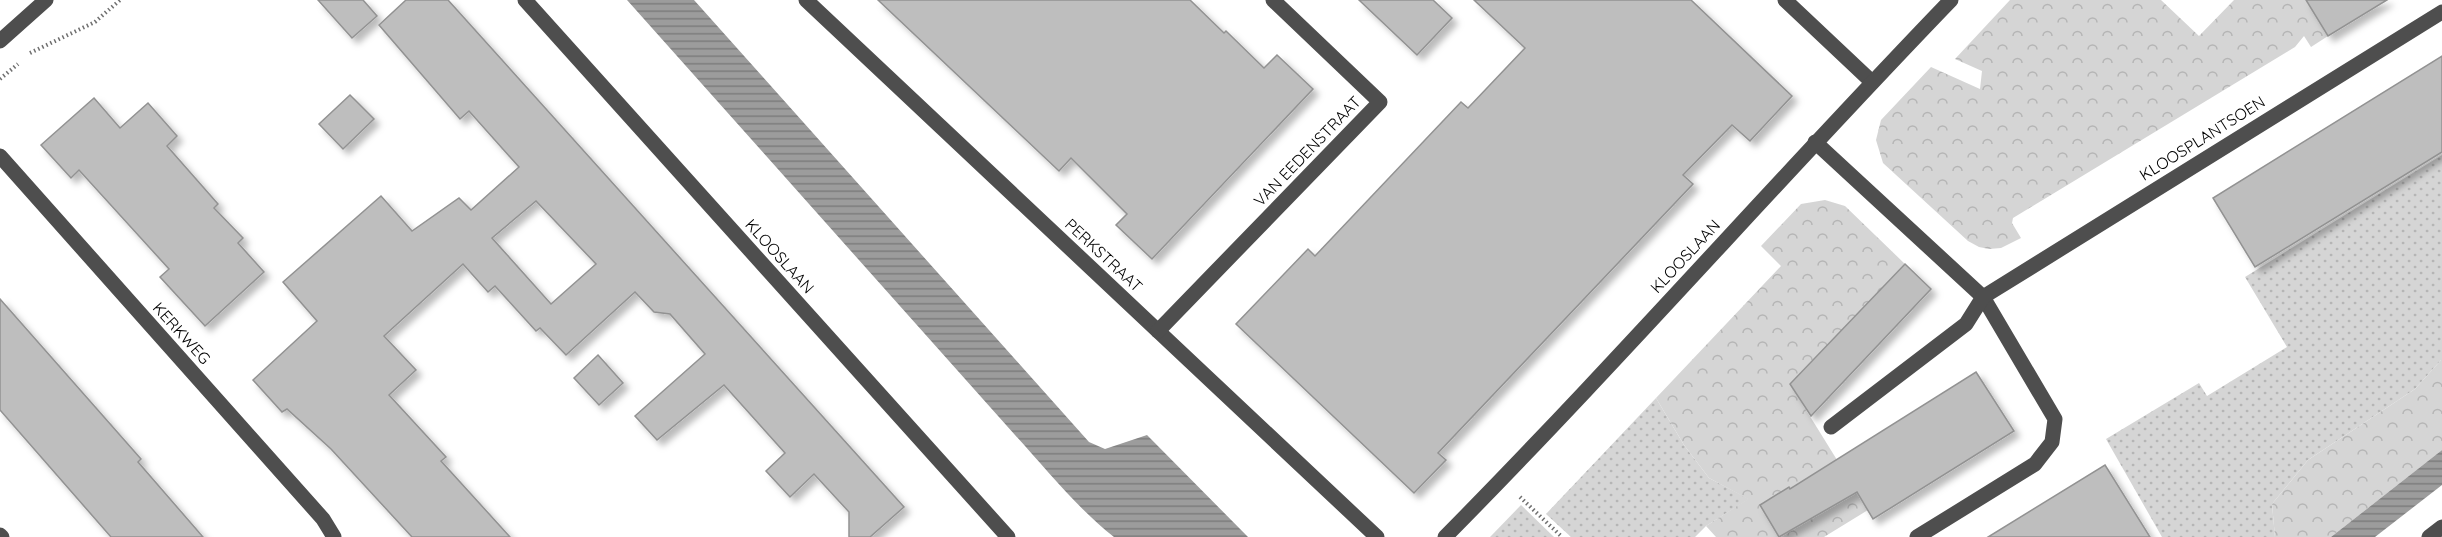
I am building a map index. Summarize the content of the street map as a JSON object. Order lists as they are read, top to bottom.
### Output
{
  "streets": {
    "street": [
      "KLOOSPLANTSOEN",
      "VAN EEDENSTRAAT",
      "PERKSTRAAT",
      "KLOOSLAAN",
      "KERKWEG"
    ]
  },
  "crossings": [
    ["VAN EEDENSTRAAT", "PERKSTRAAT"]
  ]
}
